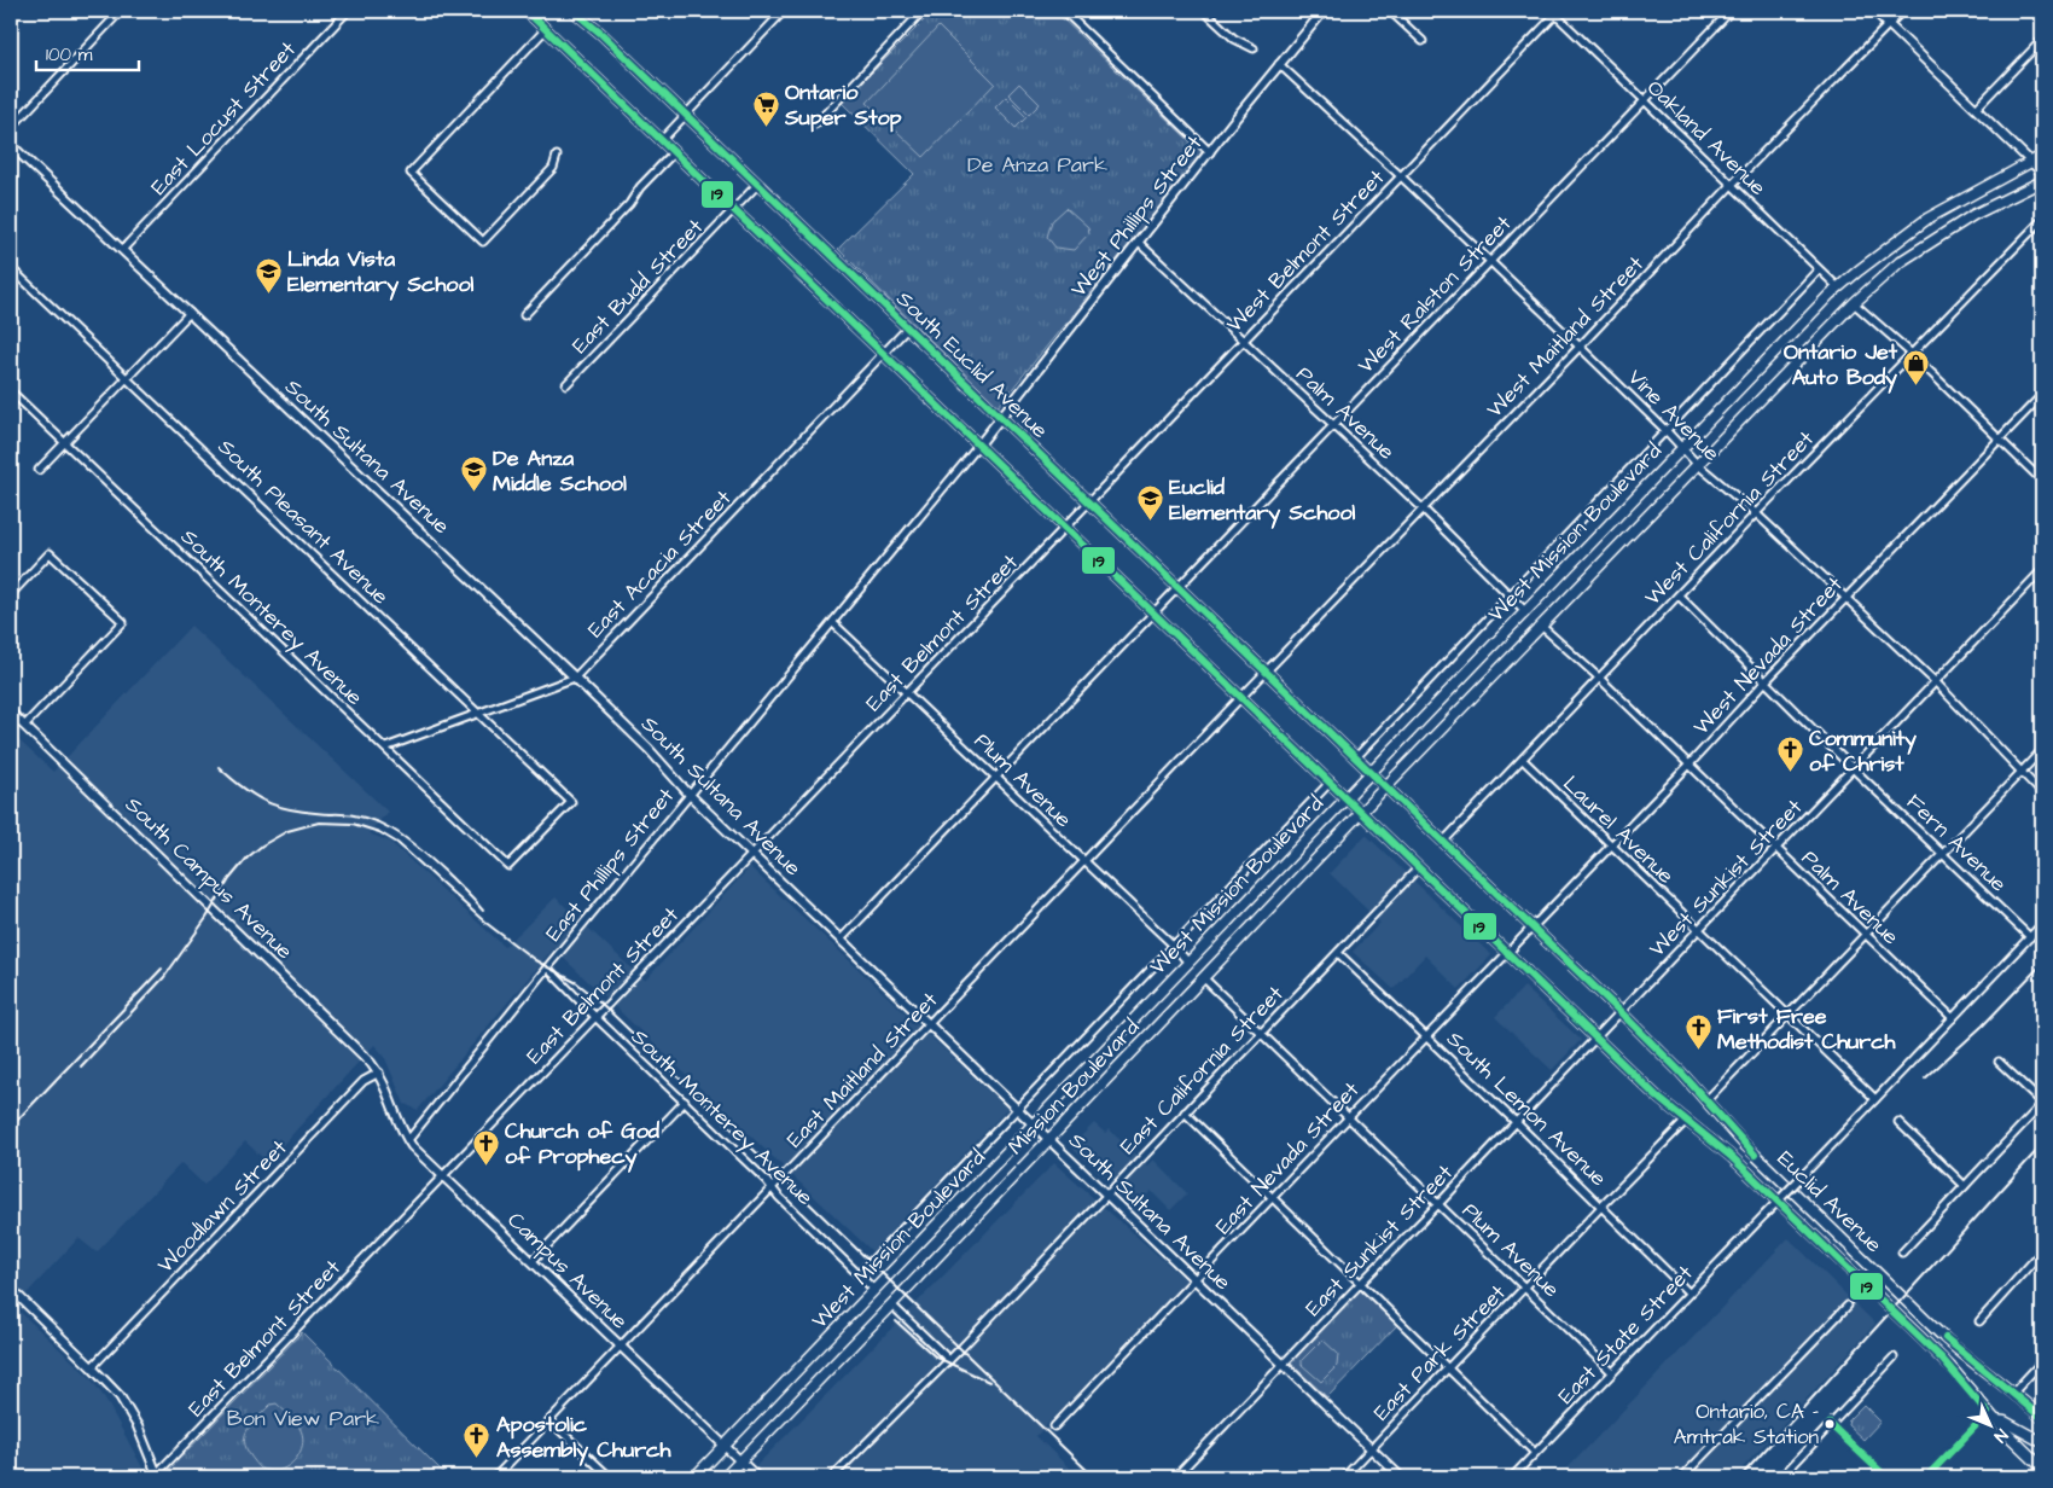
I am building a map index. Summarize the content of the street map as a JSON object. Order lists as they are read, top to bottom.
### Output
{
  "streets": {
    "main road": [
      "South Euclid Avenue",
      "West Mission Boulevard",
      "Mission Boulevard",
      "Euclid Avenue"
    ],
    "street": [
      "East Locust Street",
      "Oakland Avenue",
      "West Phillips Street",
      "West Belmont Street",
      "East Budd Street",
      "West Ralston Street",
      "West Maitland Street",
      "Palm Avenue",
      "Vine Avenue",
      "South Sultana Avenue",
      "West California Street",
      "South Pleasant Avenue",
      "East Acacia Street",
      "South Monterey Avenue",
      "East Belmont Street",
      "West Nevada Street",
      "Plum Avenue",
      "Laurel Avenue",
      "Fern Avenue",
      "East Phillips Street",
      "South Campus Avenue",
      "West Sunkist Street",
      "East Maitland Street",
      "East California Street",
      "South Lemon Avenue",
      "East Nevada Street",
      "Woodlawn Street",
      "East Sunkist Street",
      "Campus Avenue",
      "East State Street",
      "East Park Street"
    ]
  },
  "crossings": [
    ["East Locust Street", "South Sultana Avenue"],
    ["Oakland Avenue", "West Belmont Street"],
    ["Oakland Avenue", "West Ralston Street"],
    ["Oakland Avenue", "West Maitland Street"],
    ["Oakland Avenue", "West Mission Boulevard"],
    ["West Phillips Street", "South Euclid Avenue"],
    ["West Phillips Street", "Palm Avenue"],
    ["West Phillips Street", "Vine Avenue"],
    ["West Phillips Street", "East Phillips Street"],
    ["West Belmont Street", "South Euclid Avenue"],
    ["West Belmont Street", "Palm Avenue"],
    ["West Belmont Street", "Vine Avenue"],
    ["West Belmont Street", "East Belmont Street"],
    ["East Budd Street", "South Euclid Avenue"],
    ["West Ralston Street", "South Euclid Avenue"],
    ["West Ralston Street", "Palm Avenue"],
    ["West Ralston Street", "Vine Avenue"],
    ["West Ralston Street", "South Sultana Avenue"],
    ["West Ralston Street", "Plum Avenue"],
    ["West Maitland Street", "South Euclid Avenue"],
    ["West Maitland Street", "Palm Avenue"],
    ["West Maitland Street", "Vine Avenue"],
    ["West Maitland Street", "East Maitland Street"],
    ["South Euclid Avenue", "West California Street"],
    ["South Euclid Avenue", "West Mission Boulevard"],
    ["South Euclid Avenue", "East Acacia Street"],
    ["South Euclid Avenue", "West Nevada Street"],
    ["South Euclid Avenue", "West Sunkist Street"],
    ["South Euclid Avenue", "Euclid Avenue"],
    ["Palm Avenue", "West California Street"],
    ["Palm Avenue", "West Mission Boulevard"],
    ["Palm Avenue", "West Nevada Street"],
    ["Palm Avenue", "West Sunkist Street"],
    ["Palm Avenue", "East State Street"],
    ["Vine Avenue", "West California Street"],
    ["Vine Avenue", "West Mission Boulevard"],
    ["Vine Avenue", "West Nevada Street"],
    ["Vine Avenue", "West Sunkist Street"],
    ["South Sultana Avenue", "West Mission Boulevard"],
    ["South Sultana Avenue", "East Acacia Street"],
    ["South Sultana Avenue", "East Belmont Street"],
    ["South Sultana Avenue", "East Phillips Street"],
    ["South Sultana Avenue", "East Maitland Street"],
    ["South Sultana Avenue", "East California Street"],
    ["South Sultana Avenue", "Mission Boulevard"],
    ["South Sultana Avenue", "East Nevada Street"],
    ["South Sultana Avenue", "East Sunkist Street"],
    ["South Sultana Avenue", "East Park Street"],
    ["West California Street", "Laurel Avenue"],
    ["West California Street", "Fern Avenue"],
    ["South Pleasant Avenue", "East Acacia Street"],
    ["South Pleasant Avenue", "South Monterey Avenue"],
    ["West Mission Boulevard", "South Monterey Avenue"],
    ["West Mission Boulevard", "Plum Avenue"],
    ["West Mission Boulevard", "Mission Boulevard"],
    ["West Mission Boulevard", "Campus Avenue"],
    ["East Acacia Street", "South Monterey Avenue"],
    ["South Monterey Avenue", "East Belmont Street"],
    ["South Monterey Avenue", "East Phillips Street"],
    ["South Monterey Avenue", "East Maitland Street"],
    ["East Belmont Street", "Plum Avenue"],
    ["East Belmont Street", "Campus Avenue"],
    ["West Nevada Street", "Laurel Avenue"],
    ["West Nevada Street", "Fern Avenue"],
    ["West Nevada Street", "East Nevada Street"],
    ["Plum Avenue", "East Phillips Street"],
    ["Plum Avenue", "East Maitland Street"],
    ["Plum Avenue", "East California Street"],
    ["Plum Avenue", "Mission Boulevard"],
    ["Plum Avenue", "East Nevada Street"],
    ["Plum Avenue", "East Sunkist Street"],
    ["Plum Avenue", "East State Street"],
    ["Plum Avenue", "East Park Street"],
    ["Laurel Avenue", "West Sunkist Street"],
    ["Laurel Avenue", "East State Street"],
    ["Fern Avenue", "West Sunkist Street"],
    ["Fern Avenue", "East State Street"],
    ["East Phillips Street", "Campus Avenue"],
    ["South Campus Avenue", "Woodlawn Street"],
    ["South Campus Avenue", "Campus Avenue"],
    ["West Sunkist Street", "East Sunkist Street"],
    ["East Maitland Street", "Campus Avenue"],
    ["East California Street", "South Lemon Avenue"],
    ["Mission Boulevard", "Campus Avenue"],
    ["South Lemon Avenue", "East Nevada Street"],
    ["South Lemon Avenue", "East Sunkist Street"],
    ["South Lemon Avenue", "East State Street"],
    ["South Lemon Avenue", "East Park Street"],
    ["Euclid Avenue", "East Park Street"],
    ["Woodlawn Street", "Campus Avenue"]
  ],
  "parks": ["De Anza Park", "Bon View Park"],
  "places": {
    "supermarket": ["Ontario Super Stop"],
    "school or university": ["Linda Vista Elementary School", "De Anza Middle School", "Euclid Elementary School"],
    "shop": ["Ontario Jet Auto Body"],
    "church": [
      "Community of Christ",
      "First Free Methodist Church",
      "Church of God of Prophecy",
      "Apostolic Assembly Church"
    ],
    "other": ["Ontario, CA - Amtrak Station"]
  },
  "lines": ["transit line 19"],
  "scale_bar": "100 m",
  "north": "bottom right"
}
